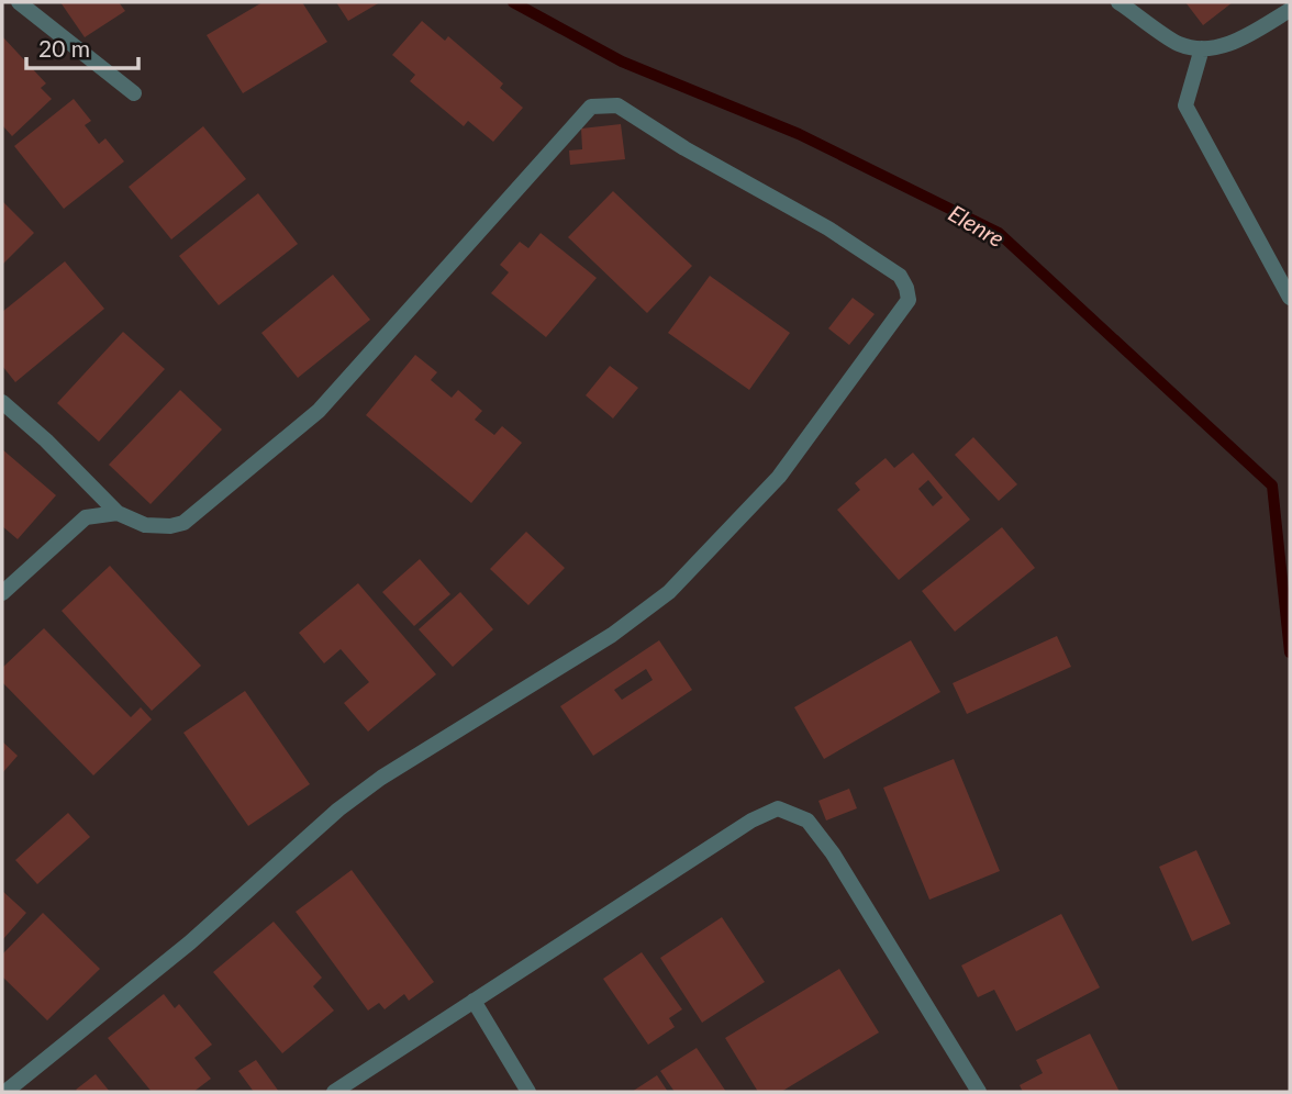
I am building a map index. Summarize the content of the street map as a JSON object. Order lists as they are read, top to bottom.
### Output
{
  "water": ["Elenre"],
  "scale_bar": "20 m"
}
